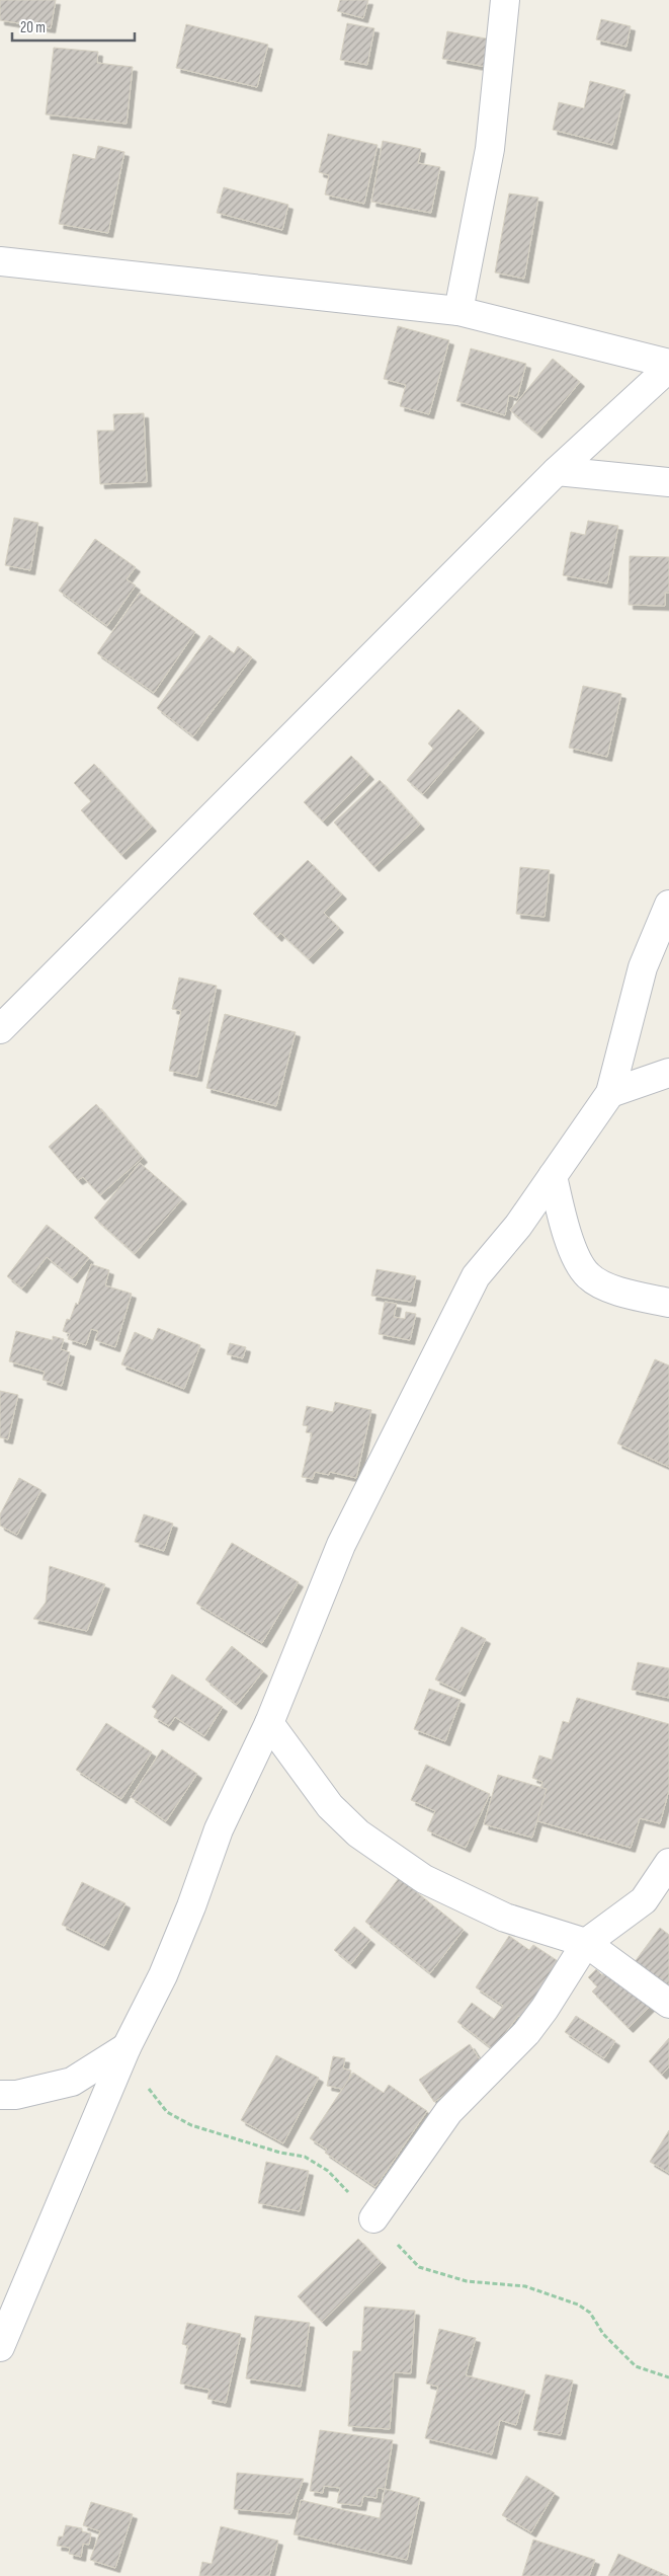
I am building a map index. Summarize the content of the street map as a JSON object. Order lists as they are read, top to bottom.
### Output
{
  "scale_bar": "20 m"
}
